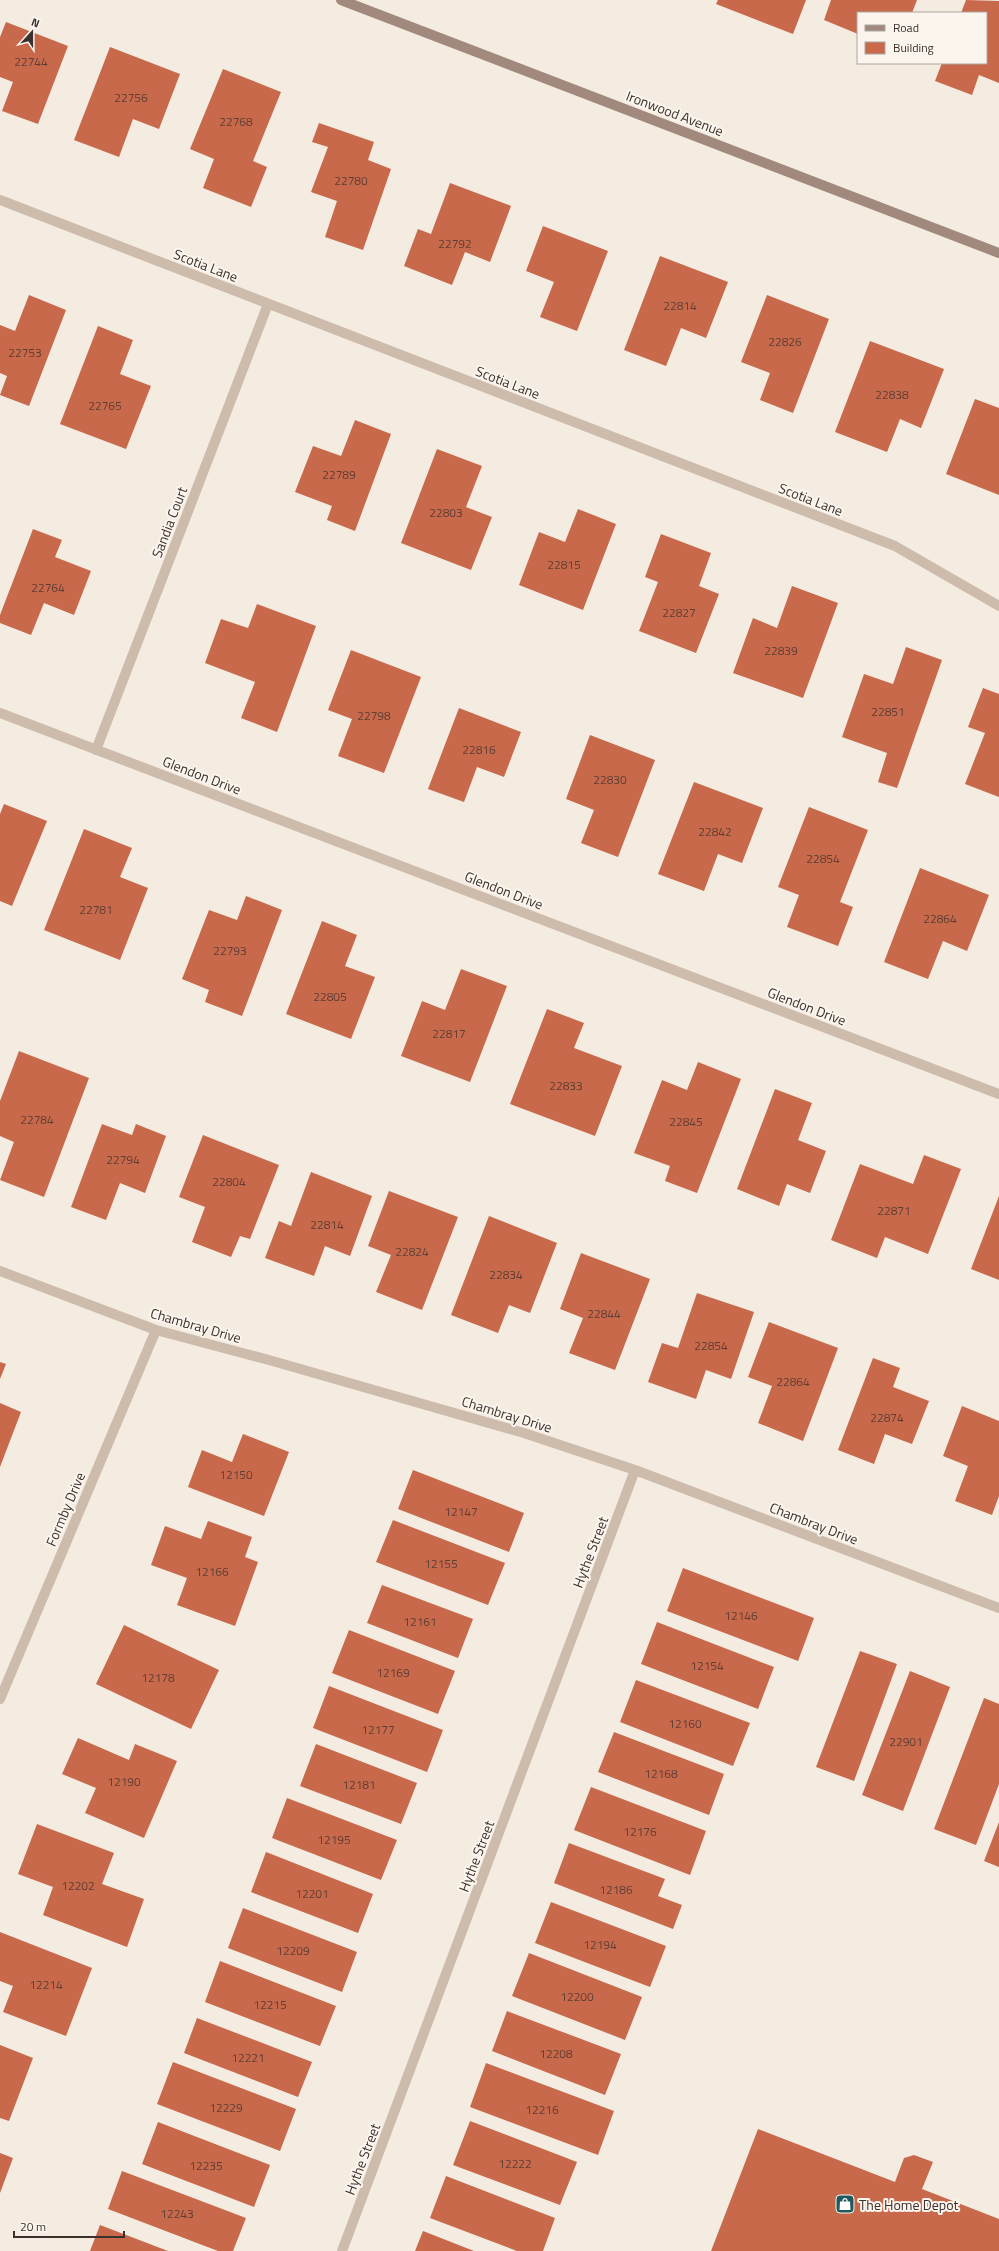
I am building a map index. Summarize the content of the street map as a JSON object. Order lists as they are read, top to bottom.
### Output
{
  "streets": {
    "main road": ["Ironwood Avenue"],
    "street": [
      "Scotia Lane",
      "Sandia Court",
      "Glendon Drive",
      "Chambray Drive",
      "Formby Drive",
      "Hythe Street"
    ]
  },
  "crossings": [
    ["Scotia Lane", "Sandia Court"],
    ["Sandia Court", "Glendon Drive"],
    ["Chambray Drive", "Formby Drive"],
    ["Chambray Drive", "Hythe Street"]
  ],
  "places": {
    "shop": ["The Home Depot"]
  },
  "house_numbers": [
    "22744",
    "22756",
    "22768",
    "22780",
    "22792",
    "22814",
    "22826",
    "22753",
    "22838",
    "22765",
    "22789",
    "22803",
    "22815",
    "22764",
    "22827",
    "22839",
    "22851",
    "22798",
    "22816",
    "22830",
    "22842",
    "22854",
    "22781",
    "22864",
    "22793",
    "22805",
    "22817",
    "22833",
    "22784",
    "22845",
    "22794",
    "22804",
    "22871",
    "22814",
    "22824",
    "22834",
    "22844",
    "22854",
    "22864",
    "22874",
    "12150",
    "12147",
    "12155",
    "12166",
    "12146",
    "12161",
    "12154",
    "12169",
    "12178",
    "12160",
    "12177",
    "22901",
    "12168",
    "12190",
    "12181",
    "12176",
    "12195",
    "12202",
    "12186",
    "12201",
    "12194",
    "12209",
    "12214",
    "12200",
    "12215",
    "12208",
    "12221",
    "12229",
    "12216",
    "12222",
    "12235",
    "12243"
  ],
  "legend": ["Road", "Building"],
  "scale_bar": "20 m",
  "north": "top"
}
